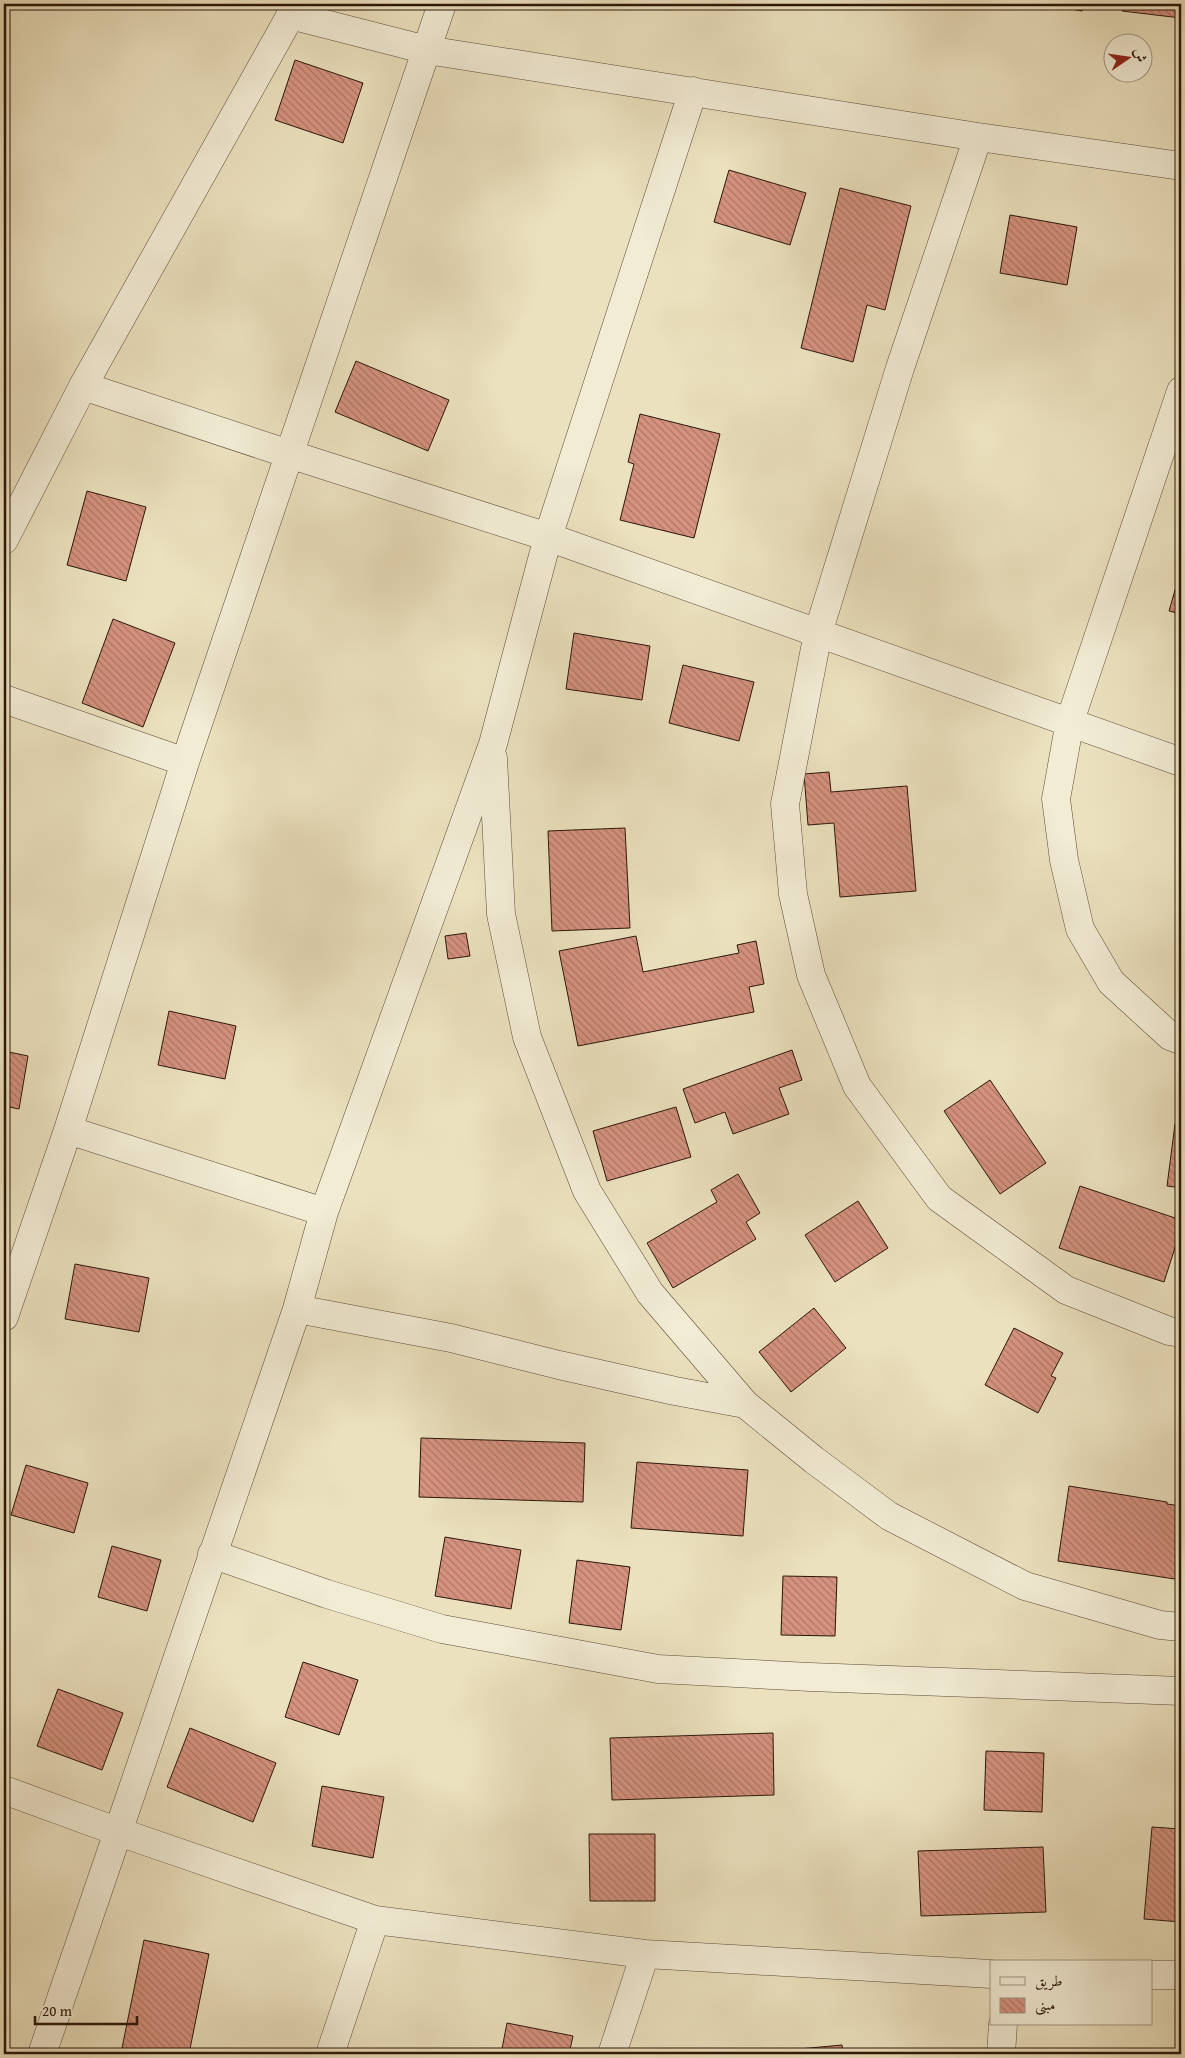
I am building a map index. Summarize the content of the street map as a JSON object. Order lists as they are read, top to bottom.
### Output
{
  "legend": ["طريق", "مبنى"],
  "scale_bar": "20 m",
  "north": "right"
}
